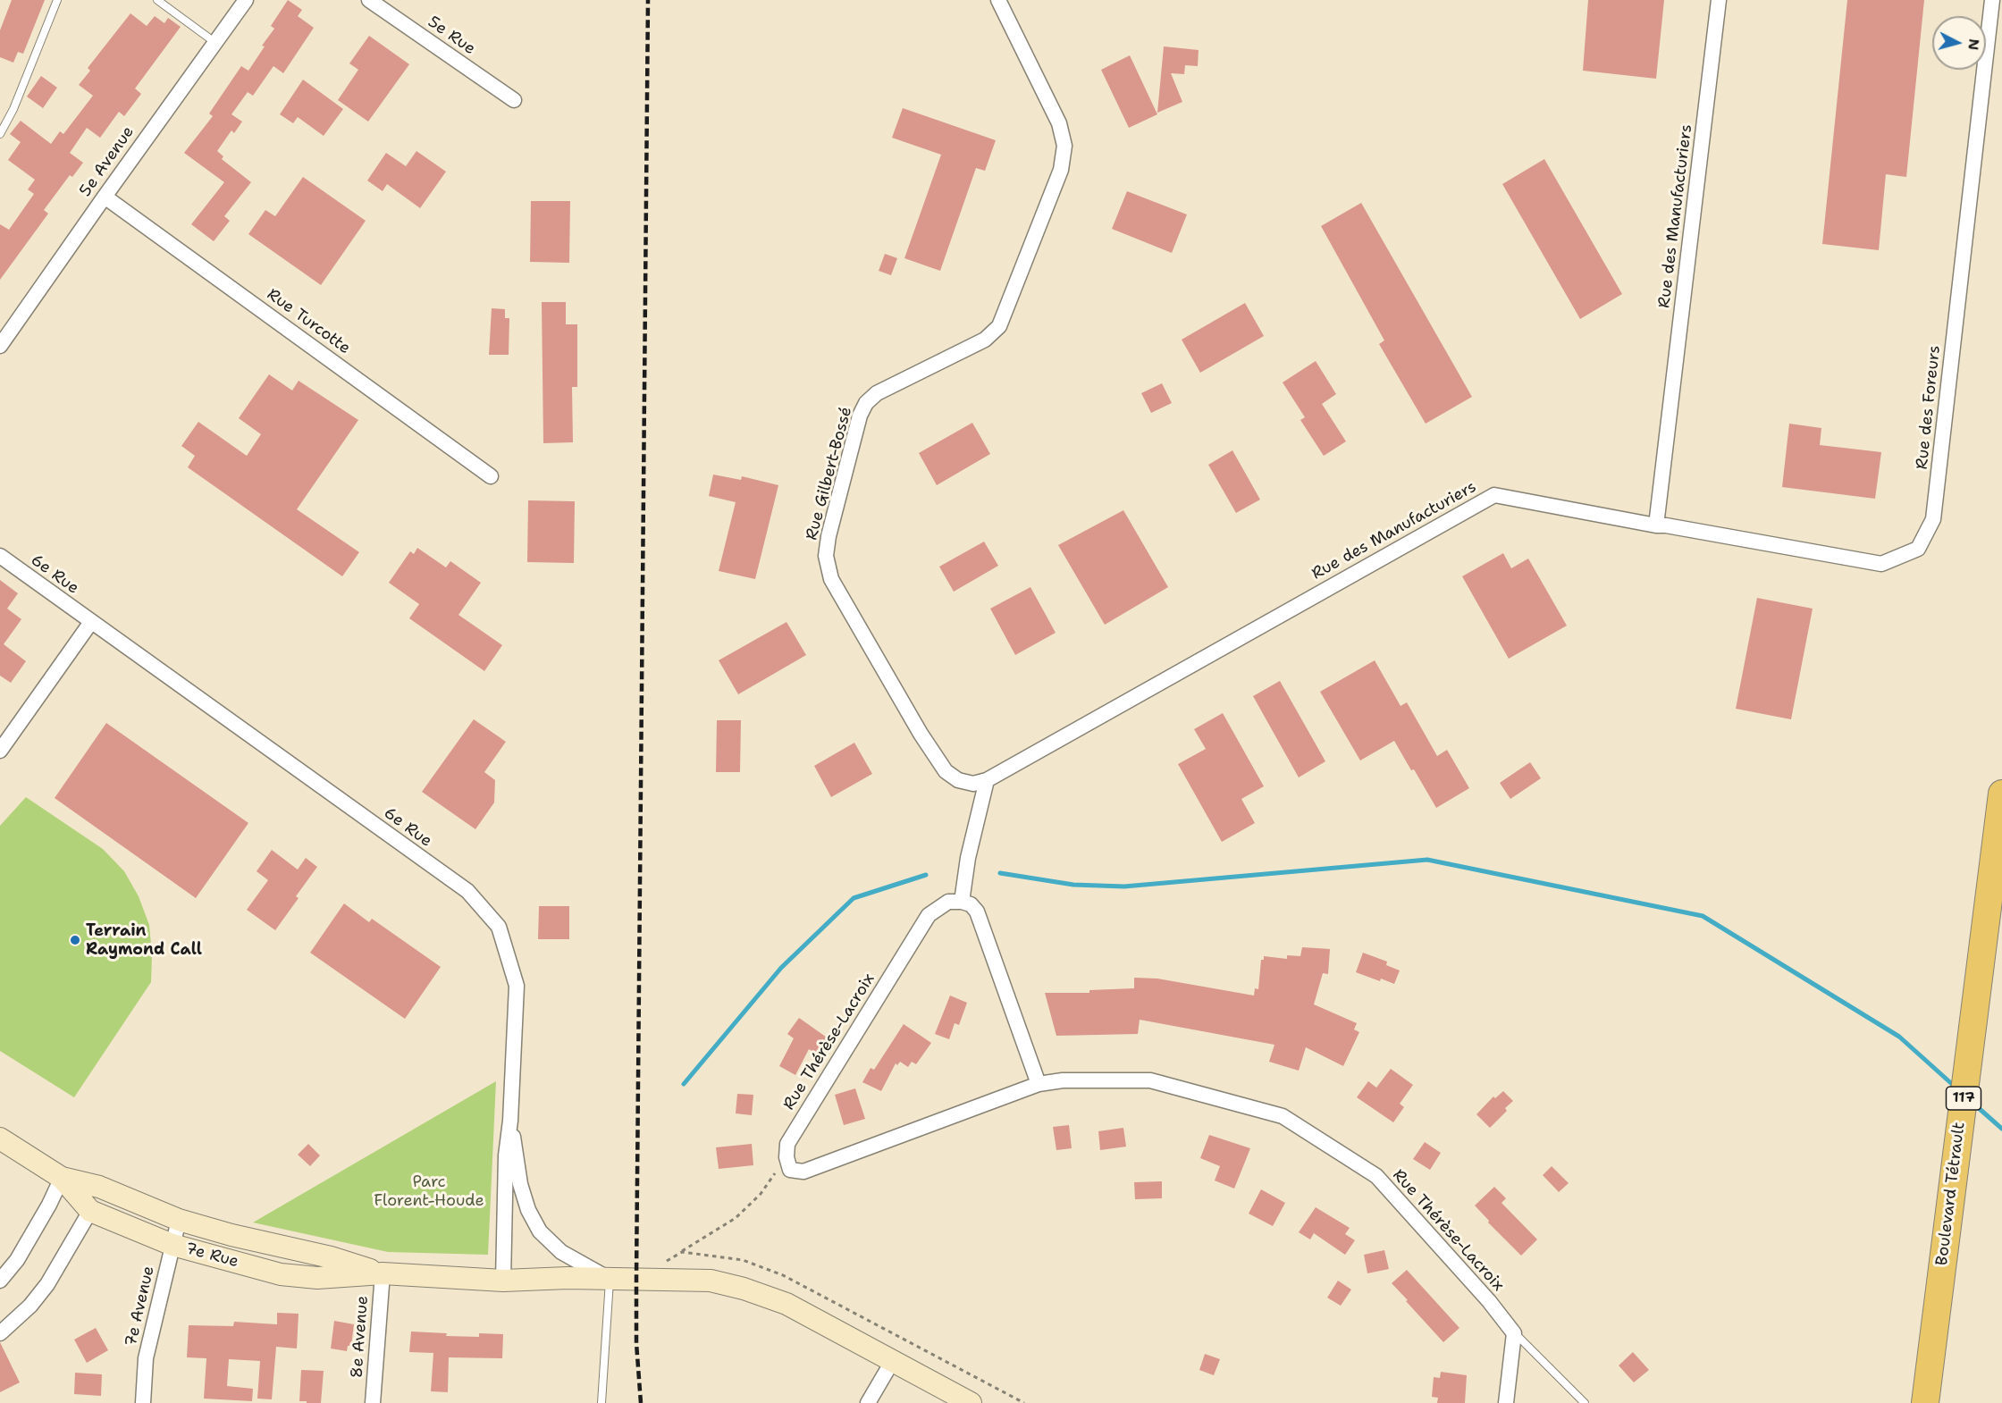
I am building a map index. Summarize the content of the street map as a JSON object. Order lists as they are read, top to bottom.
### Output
{
  "streets": {
    "highway": ["117", "Boulevard Tétrault"],
    "main road": ["7e Rue"],
    "street": [
      "5e Rue",
      "5e Avenue",
      "Rue des Manufacturiers",
      "Rue Turcotte",
      "Rue des Foreurs",
      "Rue Gilbert-Bossé",
      "6e Rue",
      "Rue Thérèse-Lacroix",
      "7e Avenue",
      "8e Avenue"
    ]
  },
  "crossings": [
    ["5e Avenue", "Rue Turcotte"],
    ["Rue des Manufacturiers", "Rue des Foreurs"],
    ["Rue des Manufacturiers", "Rue Gilbert-Bossé"],
    ["6e Rue", "7e Rue"],
    ["7e Rue", "7e Avenue"],
    ["7e Rue", "8e Avenue"]
  ],
  "parks": ["Parc Florent-Houde"],
  "places": ["Terrain Raymond Call"],
  "north": "right"
}
